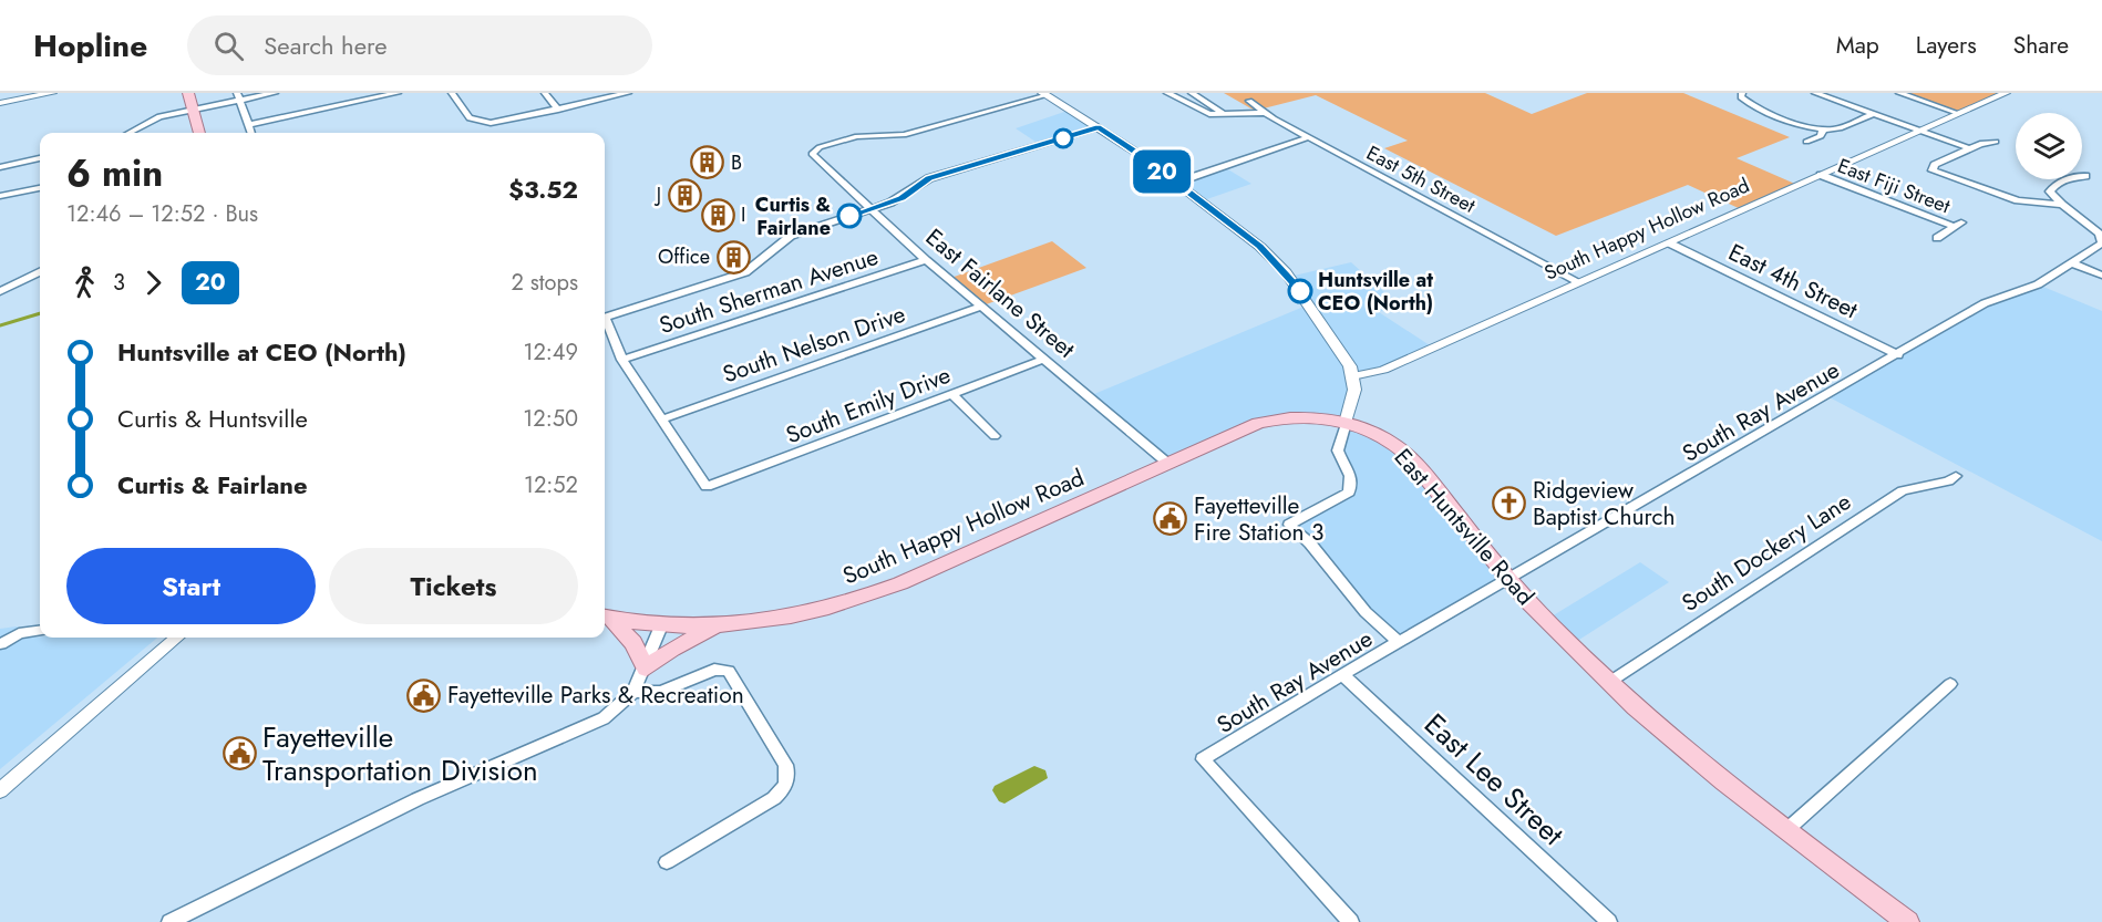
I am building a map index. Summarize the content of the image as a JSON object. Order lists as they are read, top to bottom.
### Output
{
  "streets": {
    "main road": ["South Happy Hollow Road", "East Huntsville Road"],
    "street": [
      "East 5th Street",
      "East Fiji Street",
      "East 4th Street",
      "South Sherman Avenue",
      "East Fairlane Street",
      "South Nelson Drive",
      "South Emily Drive",
      "South Ray Avenue",
      "South Dockery Lane",
      "East Lee Street"
    ]
  },
  "crossings": [
    ["East 5th Street", "South Happy Hollow Road"],
    ["East Fiji Street", "South Happy Hollow Road"],
    ["South Happy Hollow Road", "East 4th Street"],
    ["South Happy Hollow Road", "East Fairlane Street"],
    ["South Happy Hollow Road", "East Huntsville Road"],
    ["East 4th Street", "South Ray Avenue"],
    ["South Sherman Avenue", "East Fairlane Street"],
    ["East Fairlane Street", "South Nelson Drive"],
    ["East Fairlane Street", "South Emily Drive"],
    ["South Nelson Drive", "South Emily Drive"],
    ["South Ray Avenue", "East Huntsville Road"],
    ["South Ray Avenue", "East Lee Street"],
    ["East Huntsville Road", "South Dockery Lane"]
  ],
  "places": {
    "building": [
      "B",
      "J",
      "I",
      "Office"
    ],
    "other": ["Curtis & Fairlane", "Huntsville at CEO (North)"],
    "church": ["Ridgeview Baptist Church"],
    "public building": ["Fayetteville Fire Station 3", "Fayetteville Parks & Recreation", "Fayetteville Transportation Division"]
  },
  "lines": ["bus line 20"],
  "page": {
    "header": "Hopline",
    "search": "Search here",
    "nav": ["Map", "Layers", "Share"],
    "on_map": "20",
    "heading": ["6 min", "12:46 – 12:52 · Bus", "$3.52"],
    "legs": ["3", "20", "2 stops"],
    "list": [
      {
        "name": "Huntsville at CEO (North)",
        "value": "12:49"
      },
      {
        "name": "Curtis & Huntsville",
        "value": "12:50"
      },
      {
        "name": "Curtis & Fairlane",
        "value": "12:52"
      }
    ],
    "buttons": ["Start", "Tickets"]
  }
}
